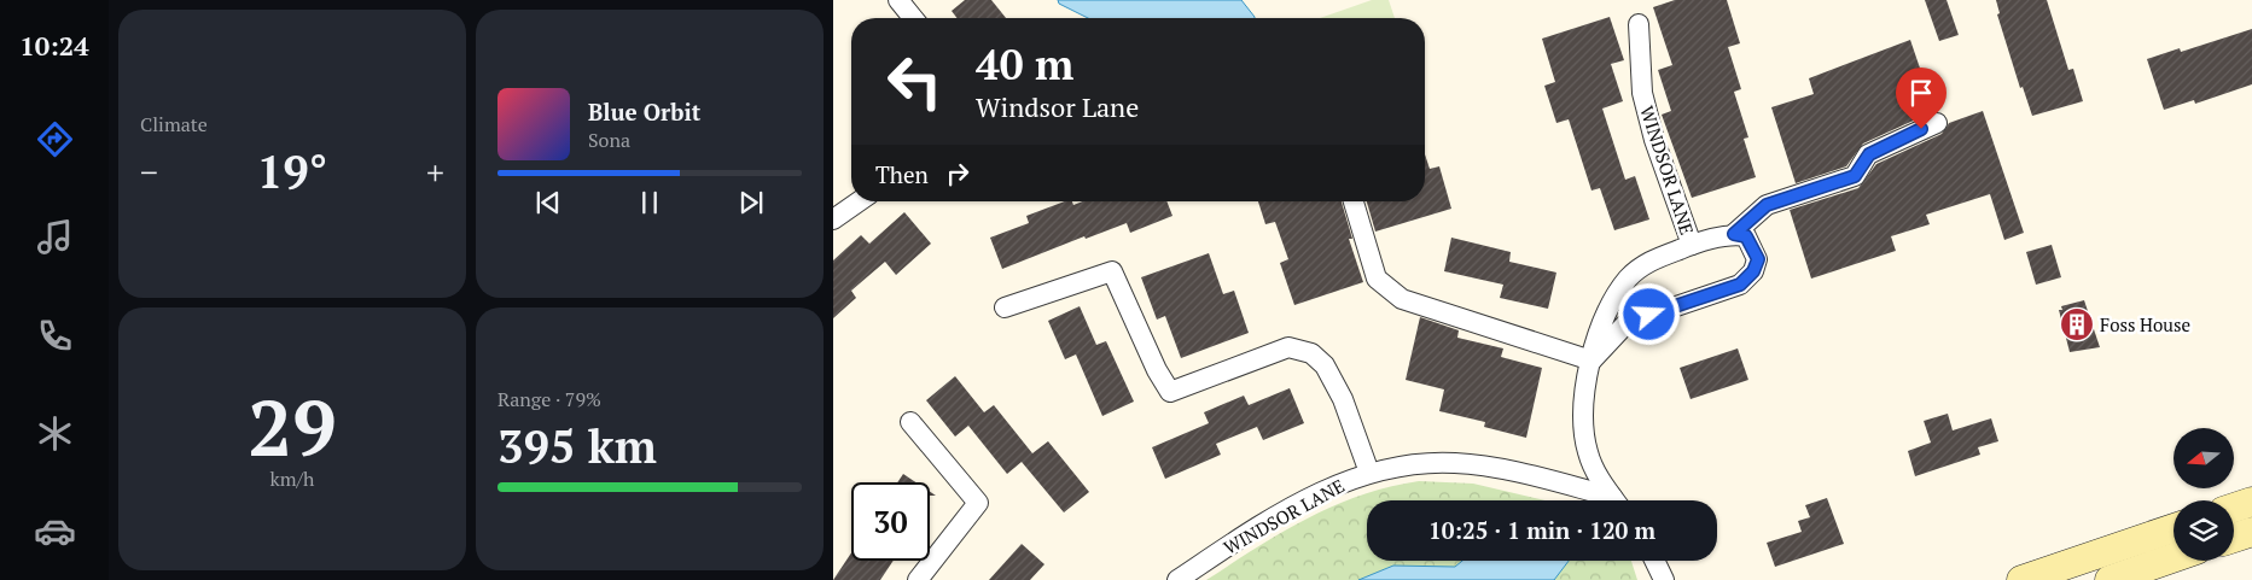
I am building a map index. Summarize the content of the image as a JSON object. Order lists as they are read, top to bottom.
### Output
{
  "streets": {
    "street": ["WINDSOR LANE"]
  },
  "places": {
    "building": ["Foss House"]
  },
  "north": "left",
  "page": {
    "tabs": "10:24",
    "tile": [
      "Climate",
      ["29", "km/h"],
      ["Range · 79%", "395 km"]
    ],
    "turn": ["40 m", "Windsor Lane"],
    "song": ["Blue Orbit", "Sona"],
    "then": "Then",
    "heat": ["−", "19°", "+"],
    "limit": "30",
    "trip": "10:25 · 1 min · 120 m"
  }
}
